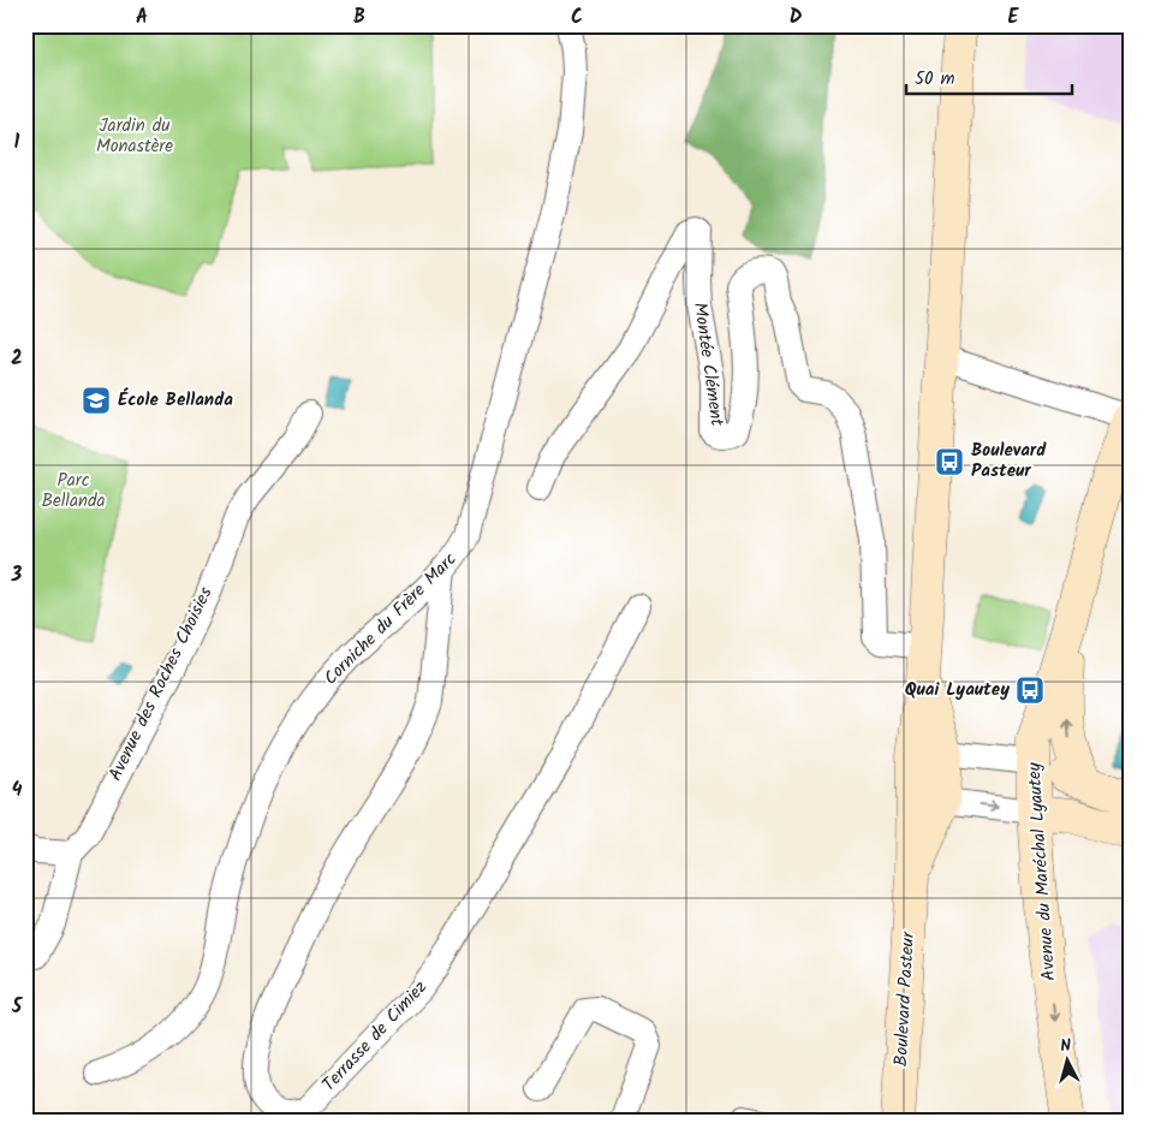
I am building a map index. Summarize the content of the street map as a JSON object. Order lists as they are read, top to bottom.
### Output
{
  "streets": {
    "street": [
      "Montée Clément",
      "Corniche du Frère Marc",
      "Avenue des Roches Choisies",
      "Avenue du Maréchal Lyautey",
      "Boulevard Pasteur",
      "Terrasse de Cimiez"
    ]
  },
  "crossings": [
    ["Montée Clément", "Boulevard Pasteur"],
    ["Corniche du Frère Marc", "Terrasse de Cimiez"]
  ],
  "one_way": ["Avenue du Maréchal Lyautey"],
  "parks": ["Jardin du Monastère", "Parc Bellanda"],
  "places": {
    "school or university": ["École Bellanda"],
    "bus stop": ["Boulevard Pasteur", "Quai Lyautey"]
  },
  "scale_bar": "50 m",
  "north": "top",
  "grid": {
    "columns": [
      "A",
      "B",
      "C",
      "D",
      "E"
    ],
    "rows": [
      "1",
      "2",
      "3",
      "4",
      "5"
    ]
  }
}
